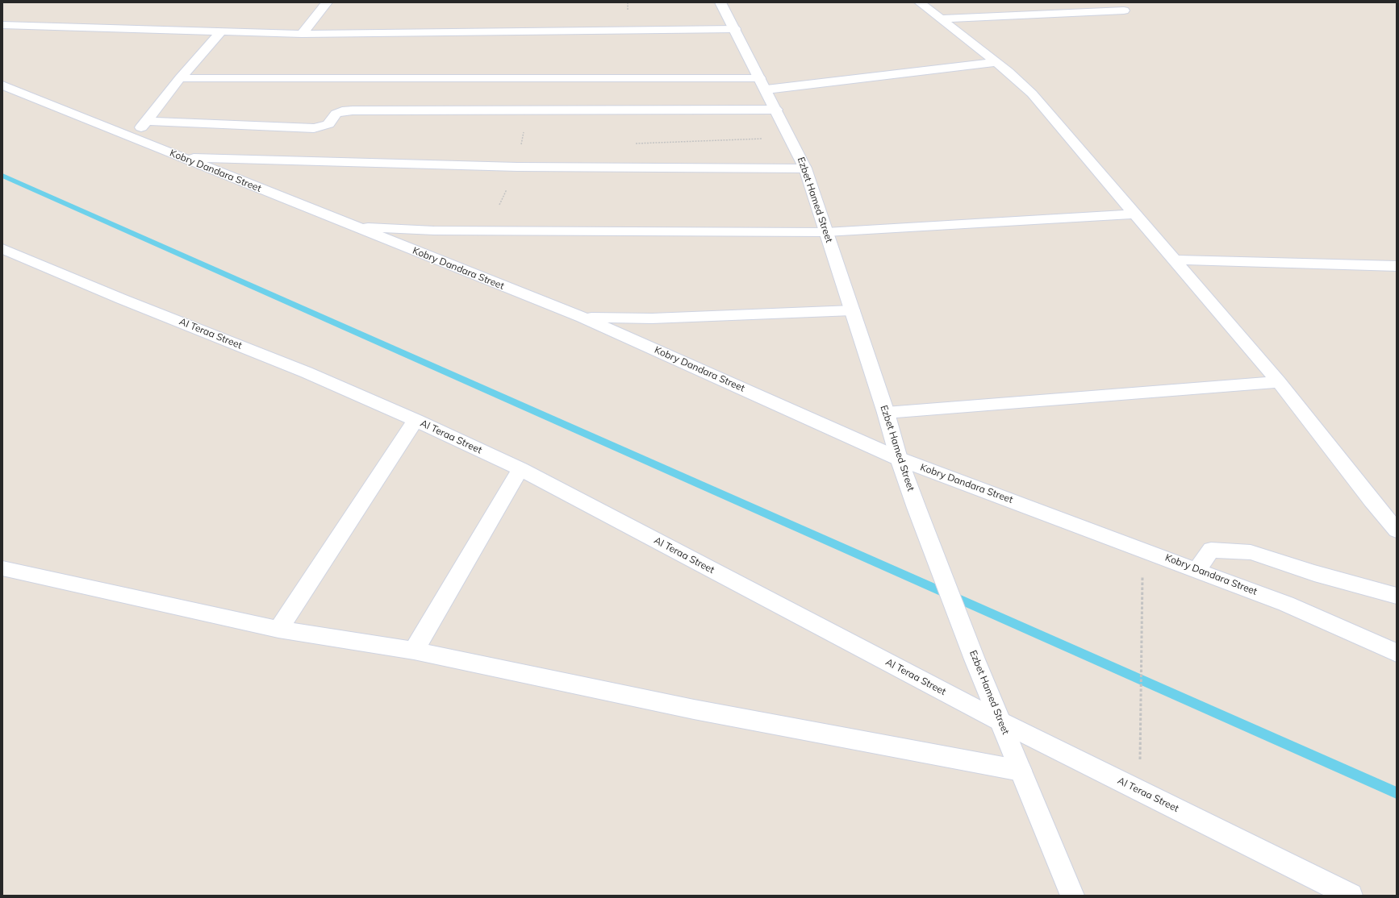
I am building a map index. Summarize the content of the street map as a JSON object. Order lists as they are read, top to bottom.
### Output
{
  "streets": {
    "street": ["Kobry Dandara Street", "Ezbet Hamed Street", "Al Teraa Street"]
  },
  "crossings": [
    ["Kobry Dandara Street", "Ezbet Hamed Street"],
    ["Ezbet Hamed Street", "Al Teraa Street"]
  ]
}
